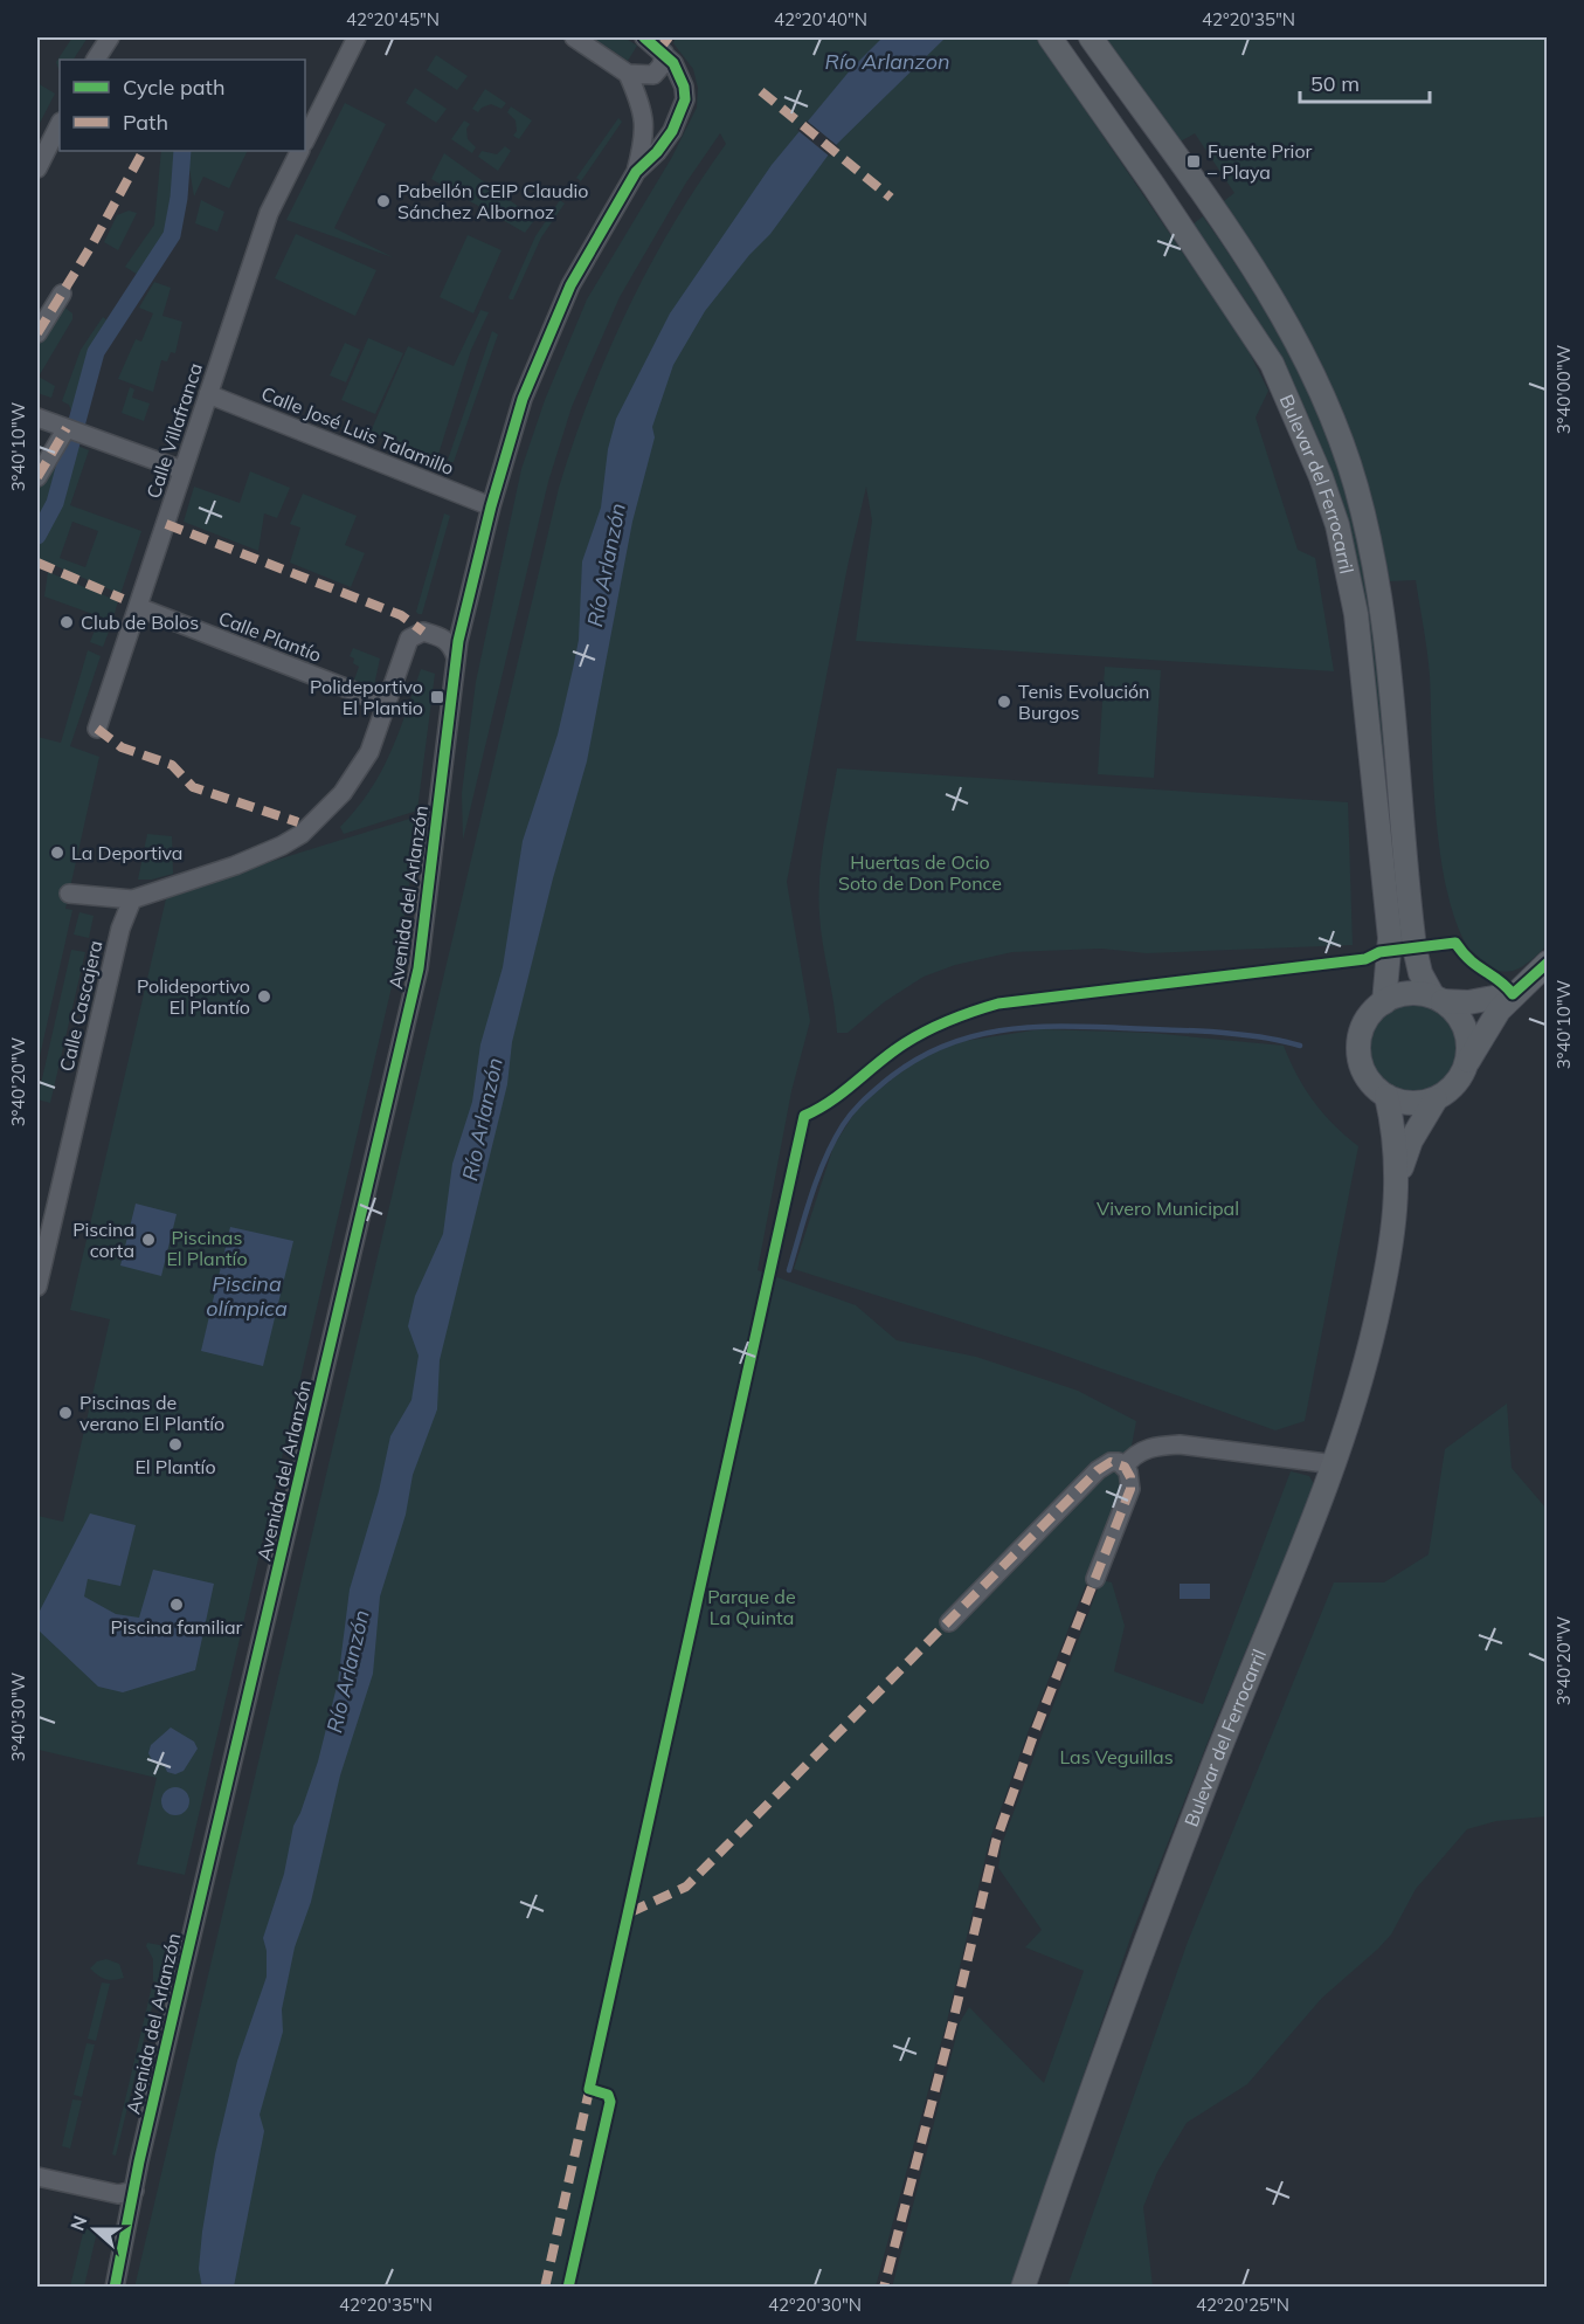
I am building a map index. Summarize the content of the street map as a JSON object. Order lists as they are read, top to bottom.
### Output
{
  "streets": {
    "main road": ["Bulevar del Ferrocarril"],
    "street": [
      "Calle Villafranca",
      "Calle José Luis Talamillo",
      "Calle Plantío",
      "Avenida del Arlanzón",
      "Calle Cascajera"
    ]
  },
  "crossings": [
    ["Calle Villafranca", "Calle José Luis Talamillo"],
    ["Calle Villafranca", "Calle Plantío"],
    ["Calle José Luis Talamillo", "Avenida del Arlanzón"]
  ],
  "water": ["Río Arlanzon", "Río Arlanzón", "Piscina olímpica"],
  "parks": [
    "Huertas de Ocio Soto de Don Ponce",
    "Vivero Municipal",
    "Piscinas El Plantío",
    "Parque de La Quinta",
    "Las Veguillas"
  ],
  "places": {
    "transit": ["Fuente Prior – Playa", "Polideportivo El Plantio"],
    "other": [
      "Pabellón CEIP Claudio Sánchez Albornoz",
      "Club de Bolos",
      "Tenis Evolución Burgos",
      "La Deportiva",
      "Polideportivo El Plantío",
      "Piscina corta",
      "Piscinas de verano El Plantío",
      "El Plantío",
      "Piscina familiar"
    ]
  },
  "legend": ["Cycle path", "Path"],
  "scale_bar": "50 m",
  "north": "left",
  "coordinates": [
    "42°20'45\"N",
    "42°20'40\"N",
    "42°20'35\"N",
    "3°40'00\"W",
    "3°40'10\"W",
    "3°40'20\"W",
    "3°40'30\"W",
    "42°20'30\"N",
    "42°20'25\"N"
  ]
}
